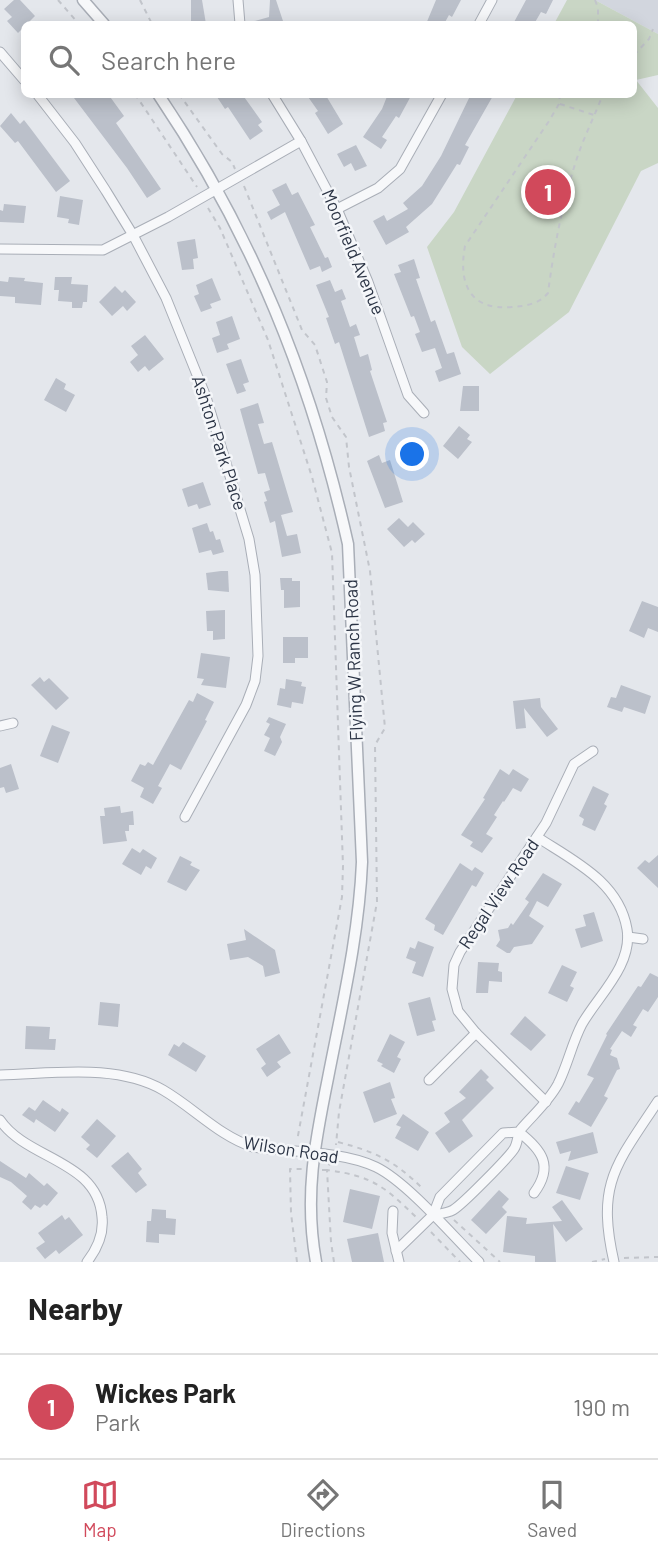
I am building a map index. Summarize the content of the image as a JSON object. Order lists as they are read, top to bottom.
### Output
{
  "streets": {
    "street": [
      "Moorfield Avenue",
      "Ashton Park Place",
      "Flying W Ranch Road",
      "Regal View Road",
      "Wilson Road"
    ]
  },
  "crossings": [
    ["Flying W Ranch Road", "Wilson Road"]
  ],
  "page": {
    "search": "Search here",
    "pins": "1",
    "heading": "Nearby",
    "list": [
      {
        "mark": "1",
        "name": "Wickes Park",
        "note": "Park",
        "value": "190 m"
      }
    ],
    "nav": ["Map", "Directions", "Saved"]
  }
}
